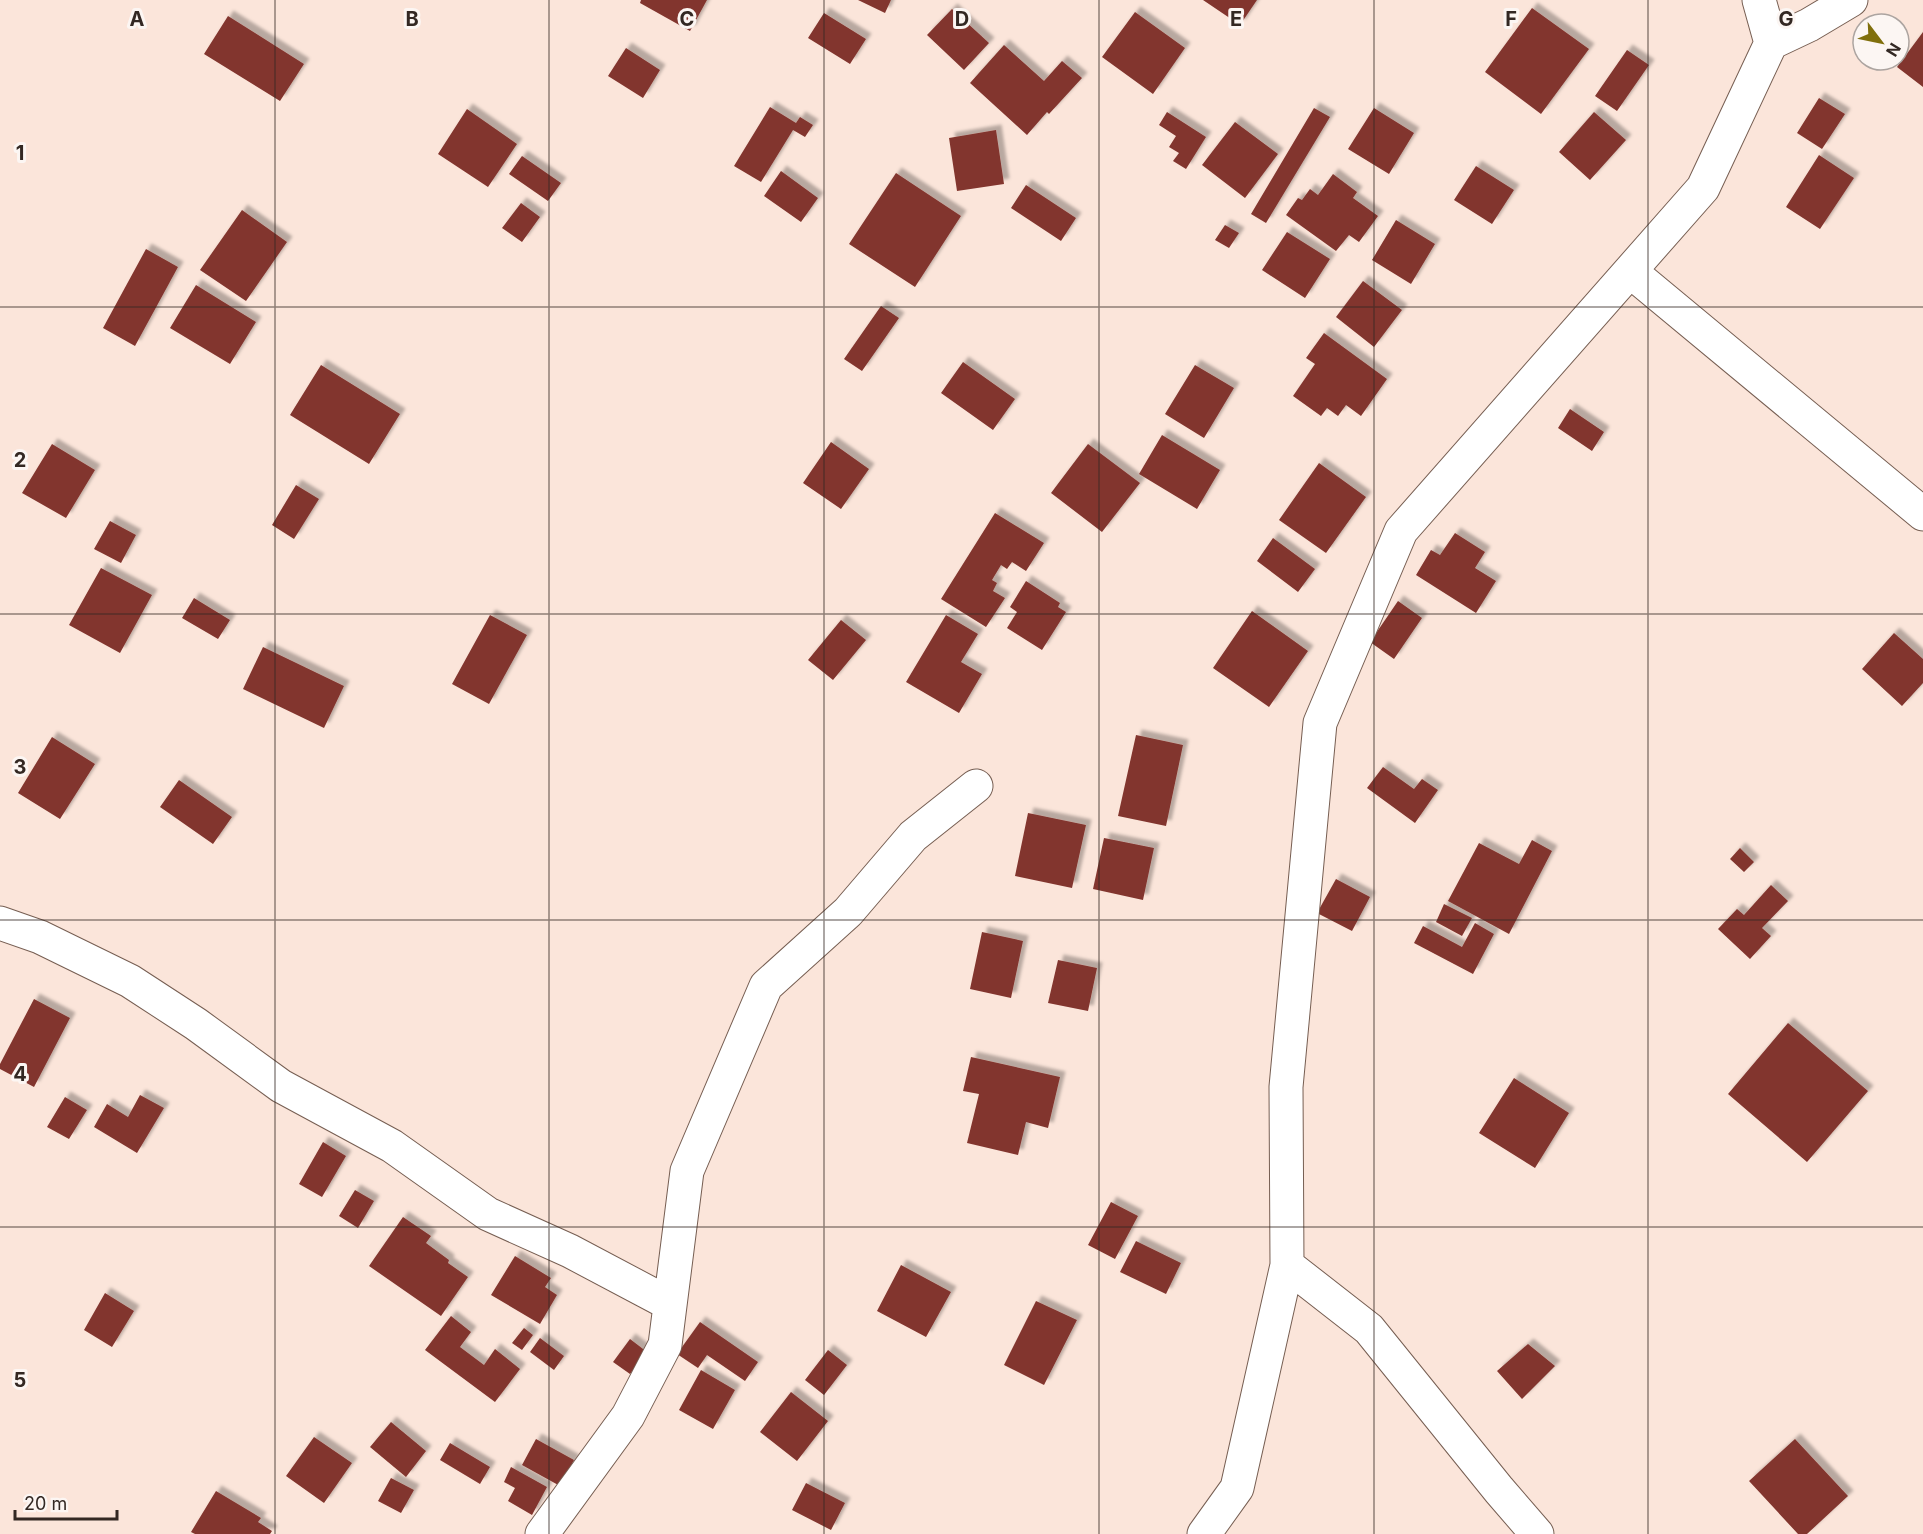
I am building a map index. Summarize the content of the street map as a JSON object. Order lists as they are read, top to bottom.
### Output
{
  "scale_bar": "20 m",
  "north": "bottom right",
  "grid": {
    "columns": [
      "A",
      "B",
      "C",
      "D",
      "E",
      "F",
      "G"
    ],
    "rows": [
      "1",
      "2",
      "3",
      "4",
      "5"
    ]
  }
}
